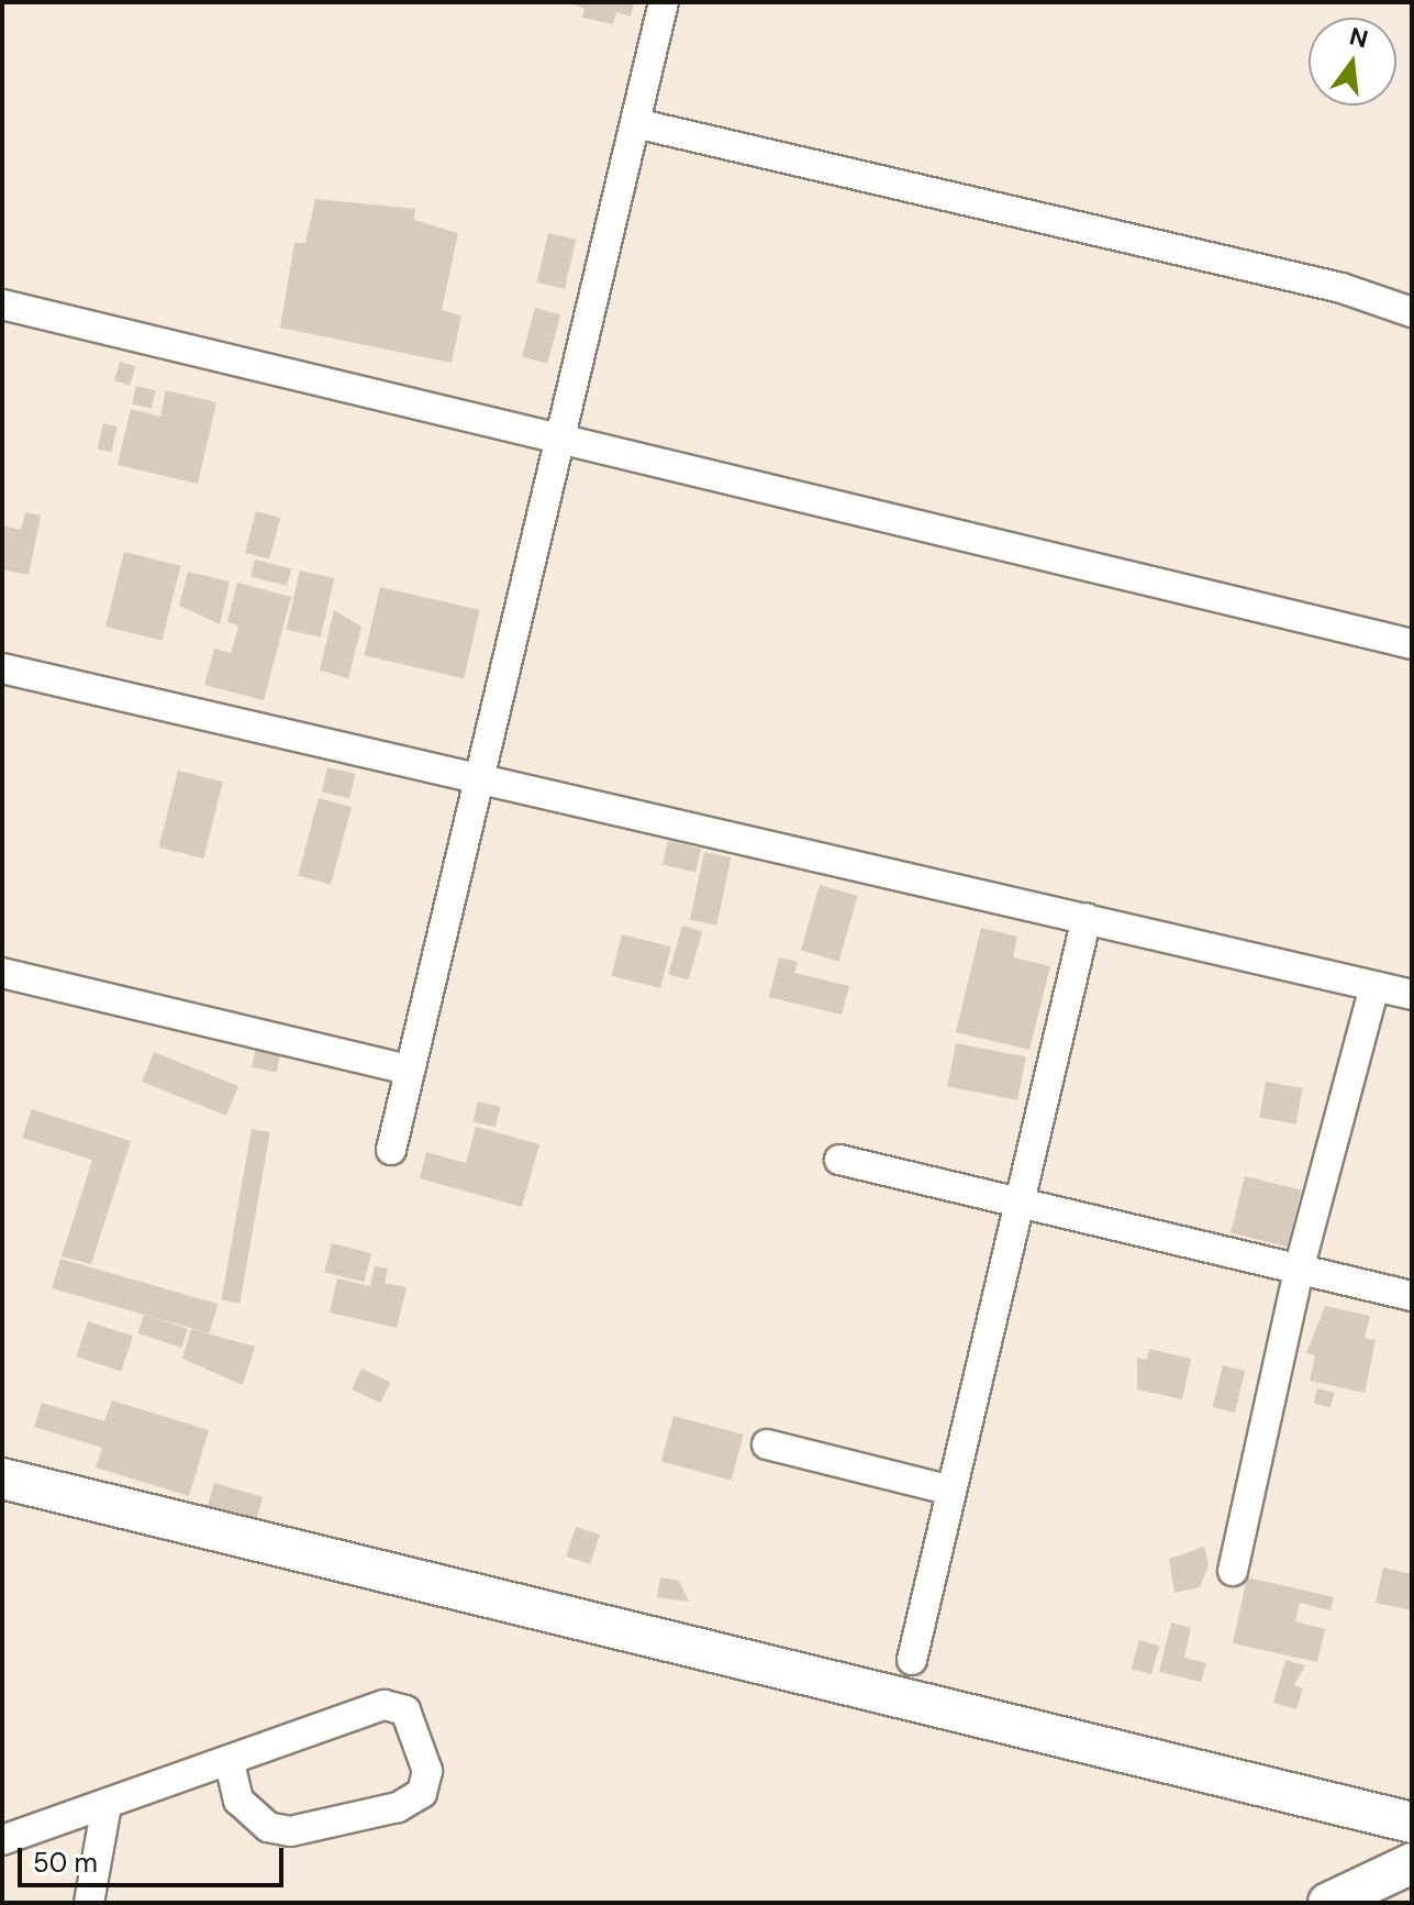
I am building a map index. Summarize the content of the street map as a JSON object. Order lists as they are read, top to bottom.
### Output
{
  "scale_bar": "50 m",
  "north": "top"
}
